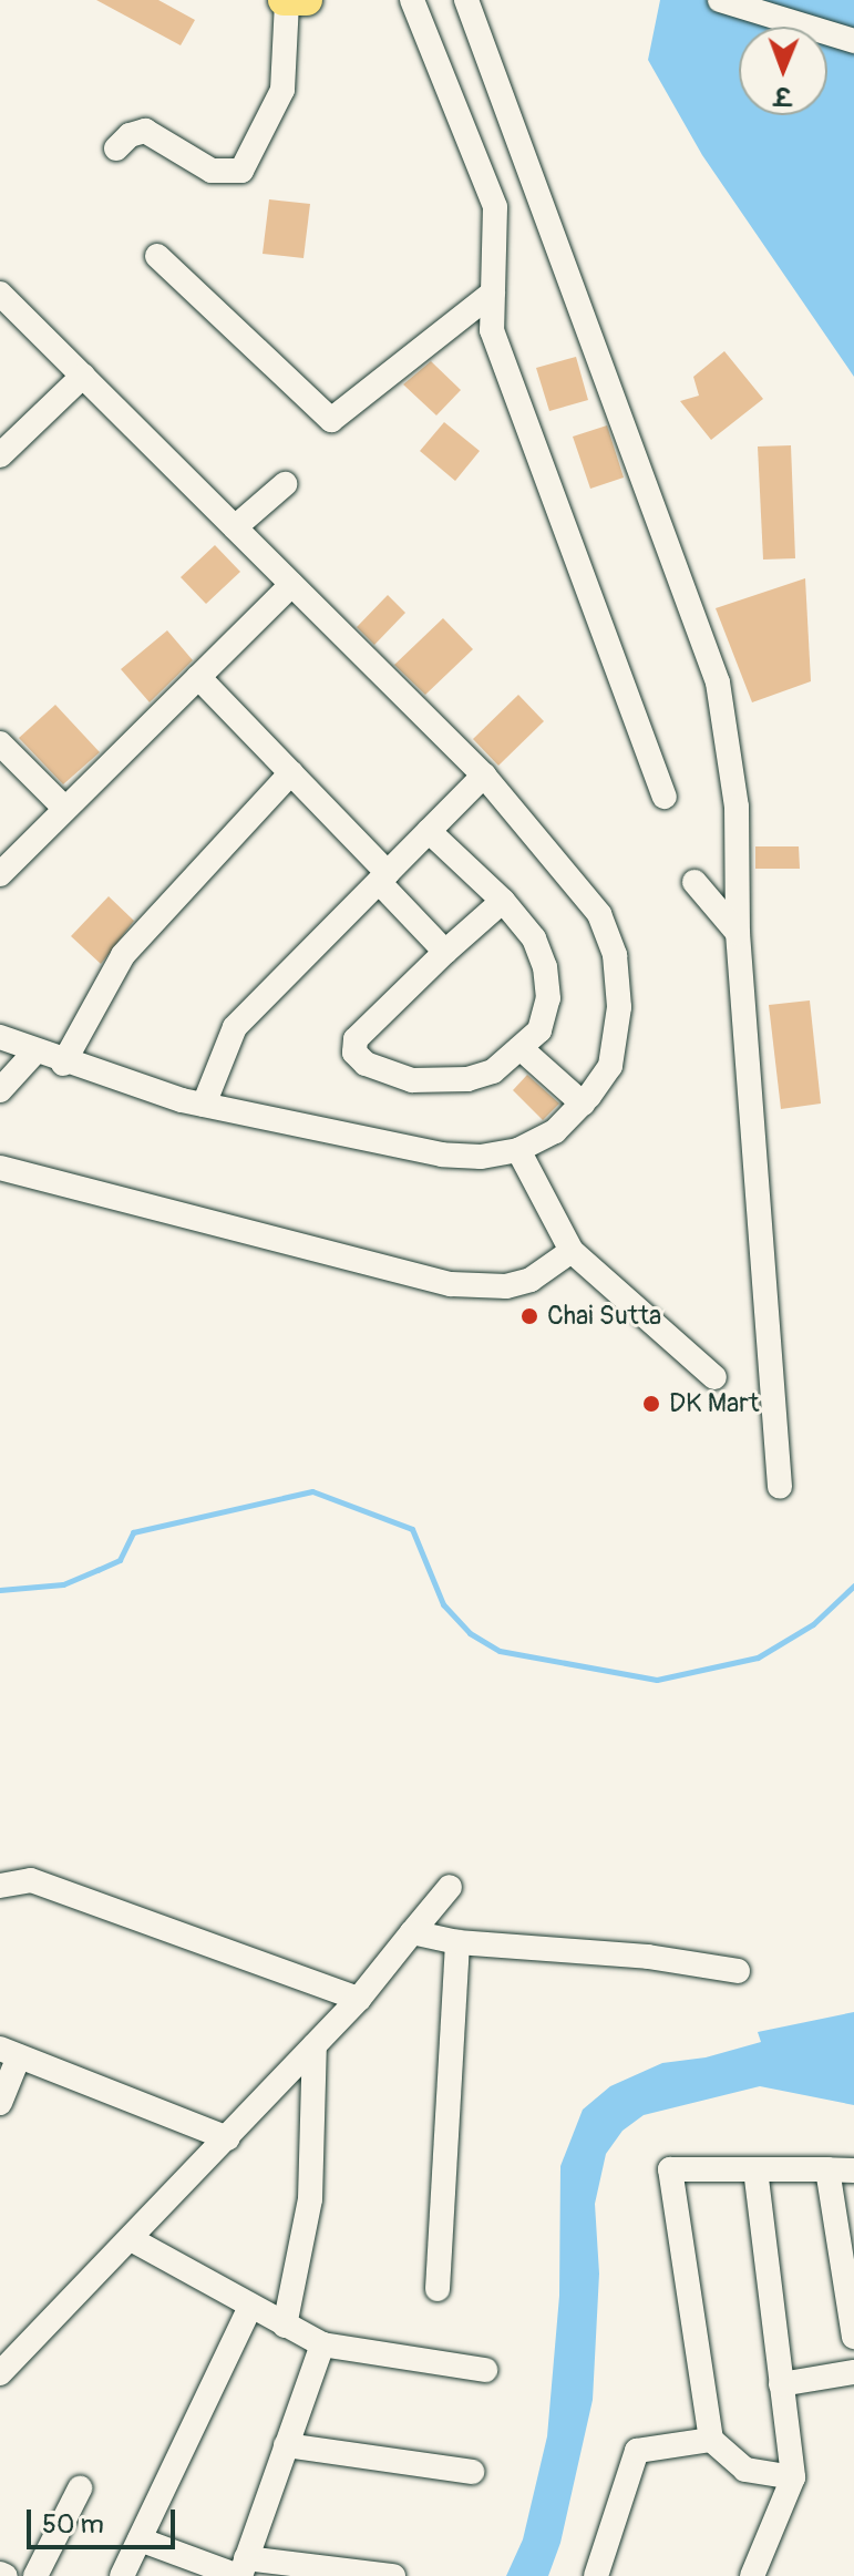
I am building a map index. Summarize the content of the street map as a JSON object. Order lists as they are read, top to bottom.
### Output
{
  "places": ["Chai Sutta", "DK Mart"],
  "scale_bar": "50 m",
  "north": "bottom"
}
